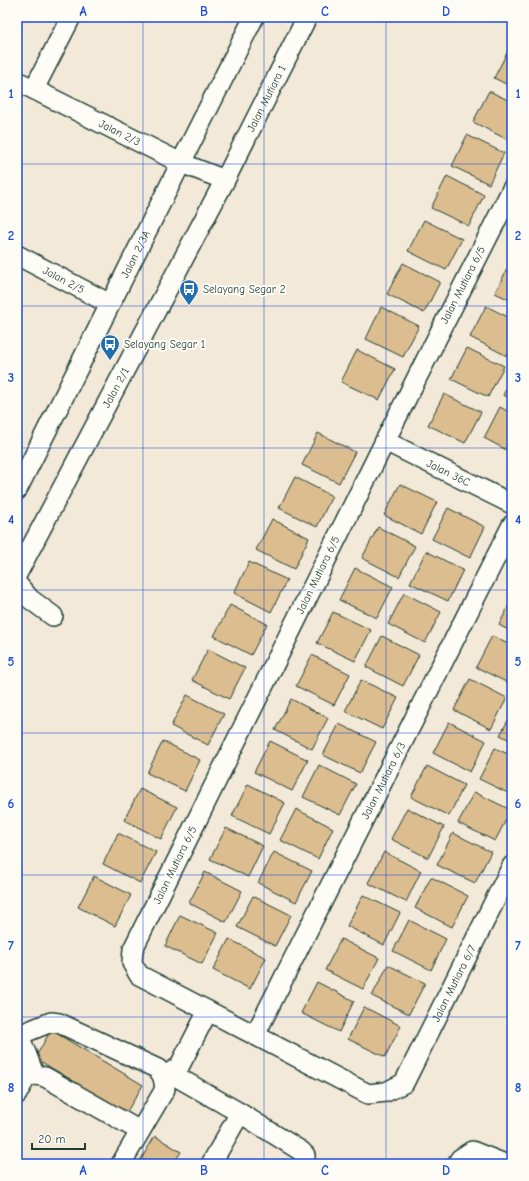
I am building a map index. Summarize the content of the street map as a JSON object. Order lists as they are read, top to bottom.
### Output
{
  "streets": {
    "street": [
      "Jalan Mutiara 1",
      "Jalan 2/3",
      "Jalan 2/3A",
      "Jalan 2/5",
      "Jalan Mutiara 6/5",
      "Jalan 2/1",
      "Jalan 36C",
      "Jalan Mutiara 6/3",
      "Jalan Mutiara 6/7"
    ]
  },
  "crossings": [
    ["Jalan Mutiara 1", "Jalan 2/3"],
    ["Jalan Mutiara 1", "Jalan 2/1"],
    ["Jalan 2/3", "Jalan 2/3A"],
    ["Jalan 2/3", "Jalan 2/1"],
    ["Jalan 2/3A", "Jalan 2/5"],
    ["Jalan Mutiara 6/5", "Jalan 36C"],
    ["Jalan Mutiara 6/3", "Jalan Mutiara 6/7"]
  ],
  "places": {
    "bus stop": ["Selayang Segar 2", "Selayang Segar 1"]
  },
  "scale_bar": "20 m",
  "grid": {
    "columns": [
      "A",
      "B",
      "C",
      "D"
    ],
    "rows": [
      "1",
      "2",
      "3",
      "4",
      "5",
      "6",
      "7",
      "8"
    ]
  }
}
